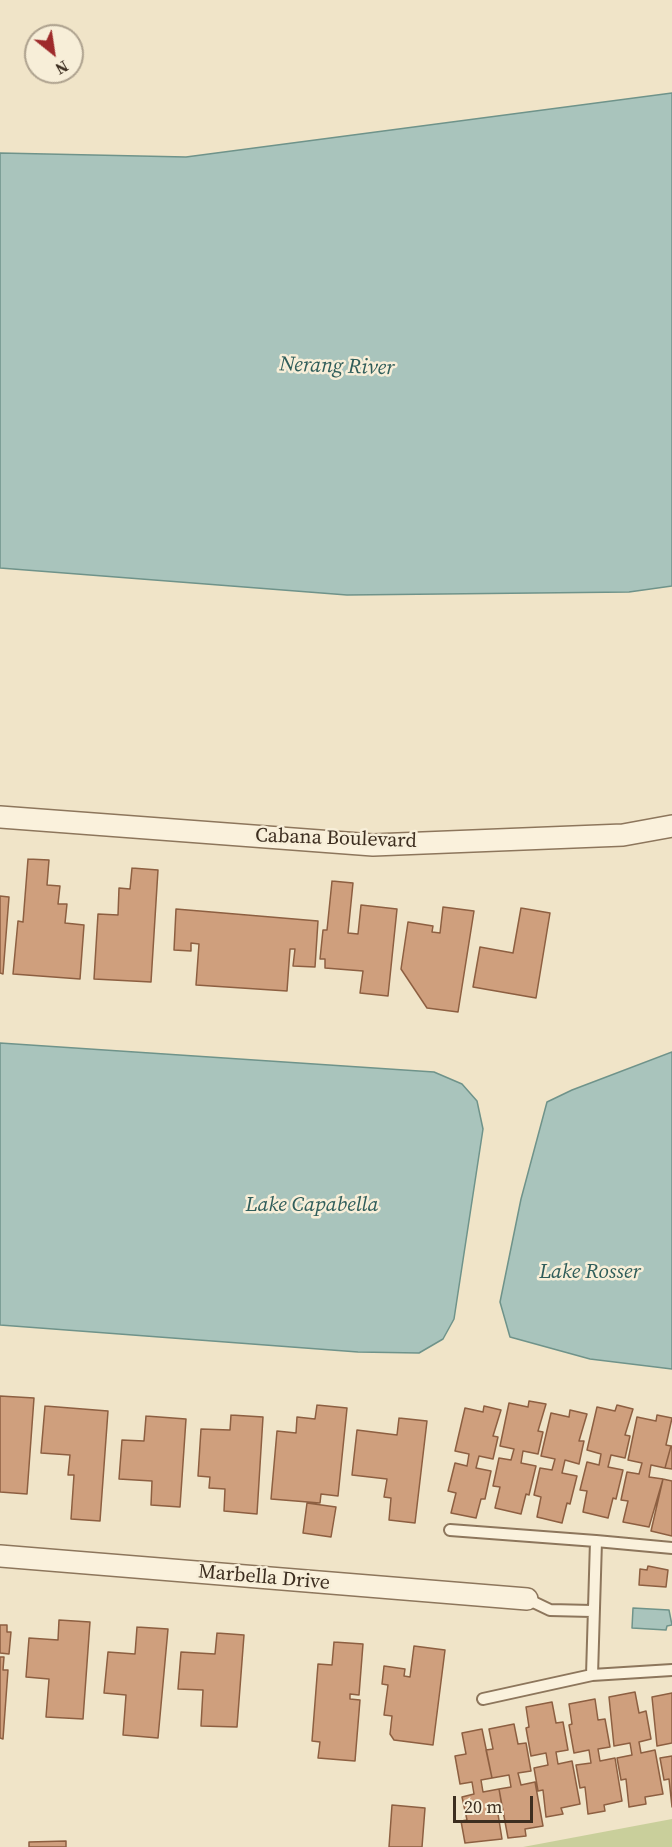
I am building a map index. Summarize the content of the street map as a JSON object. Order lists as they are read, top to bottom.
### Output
{
  "streets": {
    "street": ["Cabana Boulevard", "Marbella Drive"]
  },
  "water": ["Nerang River", "Lake Capabella", "Lake Rosser"],
  "scale_bar": "20 m",
  "north": "bottom right"
}
